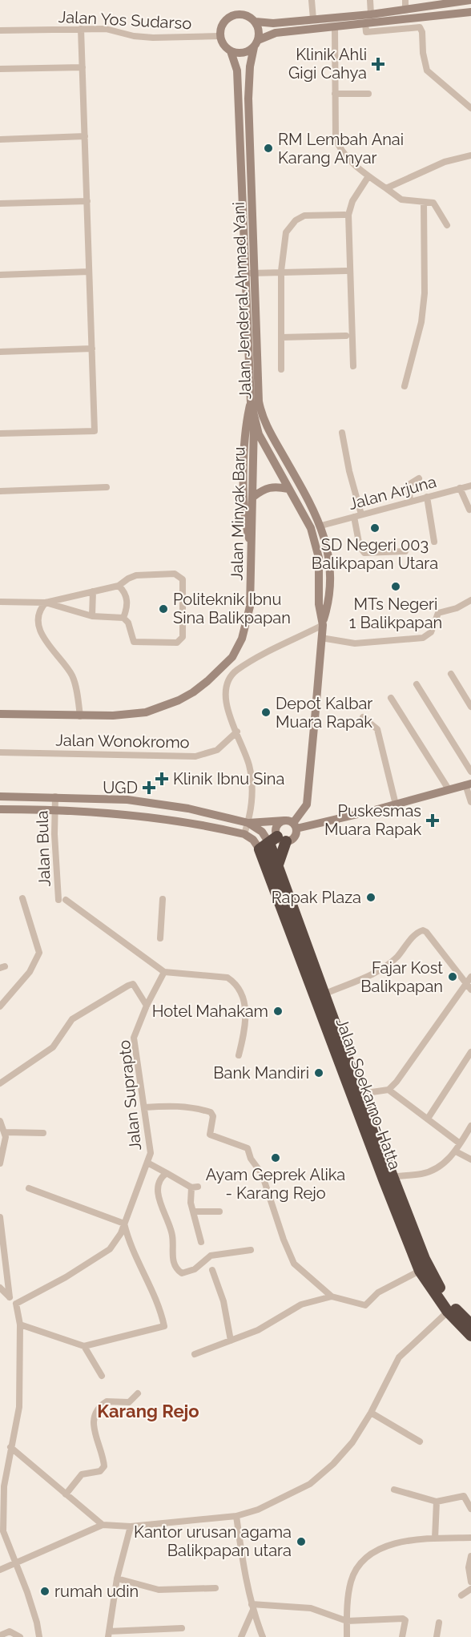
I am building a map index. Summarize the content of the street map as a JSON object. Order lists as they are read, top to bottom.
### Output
{
  "streets": {
    "highway": ["Jalan Soekarno-Hatta"],
    "main road": ["Jalan Jenderal Ahmad Yani", "Jalan Minyak Baru"],
    "street": [
      "Jalan Yos Sudarso",
      "Jalan Arjuna",
      "Jalan Wonokromo",
      "Jalan Bula",
      "Jalan Suprapto"
    ]
  },
  "crossings": [
    ["Jalan Yos Sudarso", "Jalan Jenderal Ahmad Yani"],
    ["Jalan Jenderal Ahmad Yani", "Jalan Arjuna"],
    ["Jalan Jenderal Ahmad Yani", "Jalan Minyak Baru"]
  ],
  "districts": ["Karang Rejo"],
  "places": {
    "health": [
      "Klinik Ahli Gigi Cahya",
      "Klinik Ibnu Sina",
      "UGD",
      "Puskesmas Muara Rapak"
    ],
    "other": [
      "RM Lembah Anai Karang Anyar",
      "SD Negeri 003 Balikpapan Utara",
      "MTs Negeri 1 Balikpapan",
      "Politeknik Ibnu Sina Balikpapan",
      "Depot Kalbar Muara Rapak",
      "Rapak Plaza",
      "Fajar Kost Balikpapan",
      "Hotel Mahakam",
      "Bank Mandiri",
      "Ayam Geprek Alika - Karang Rejo",
      "Kantor urusan agama Balikpapan utara",
      "rumah udin"
    ]
  }
}
